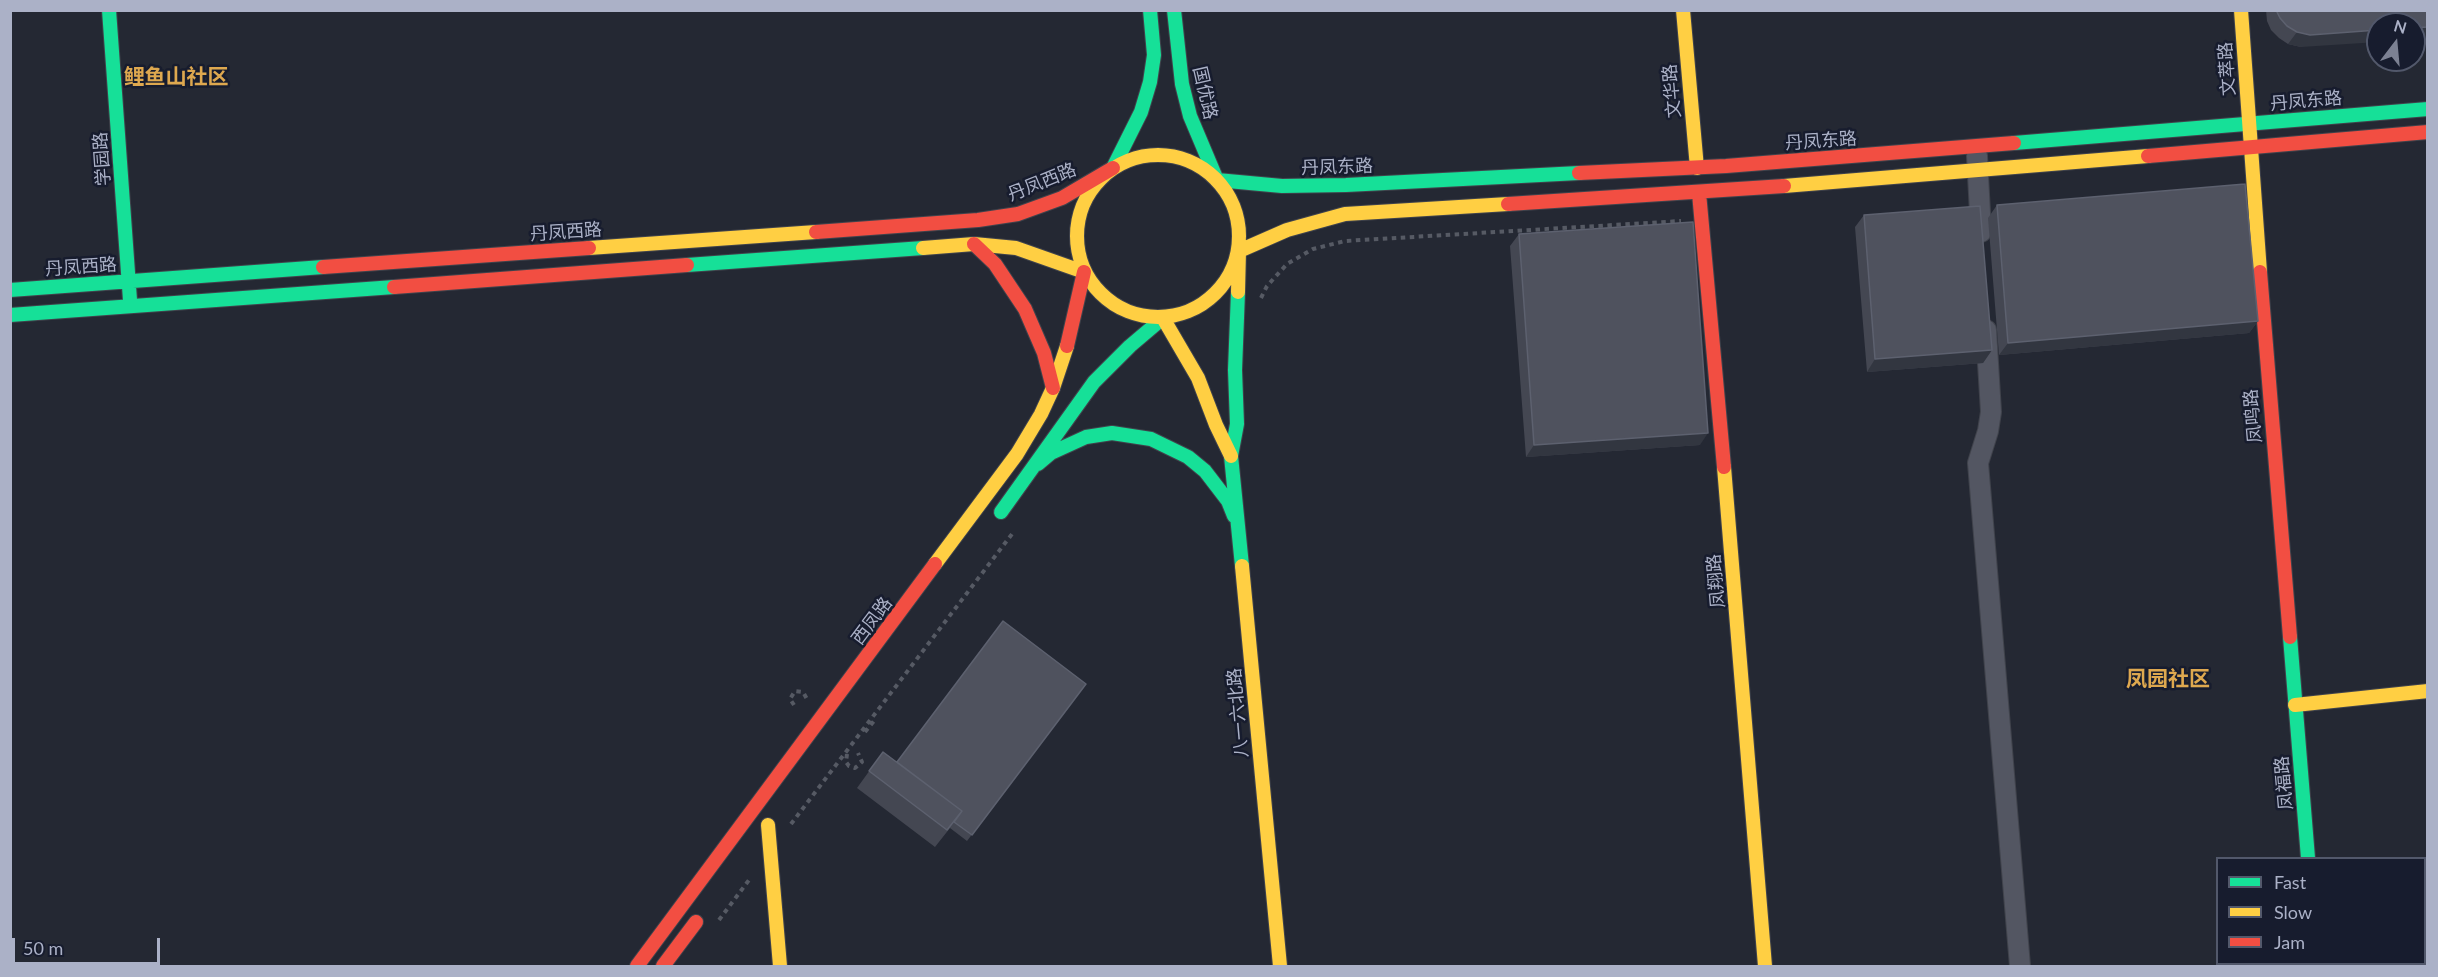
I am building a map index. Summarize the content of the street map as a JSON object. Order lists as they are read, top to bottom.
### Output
{
  "streets": {
    "main road": [
      "文萃路",
      "文华路",
      "国优路",
      "丹凤东路",
      "学园路",
      "丹凤西路",
      "凤鸣路",
      "凤翔路",
      "西凤路",
      "八一六北路",
      "凤福路"
    ]
  },
  "crossings": [
    ["文萃路", "丹凤东路"],
    ["文萃路", "凤鸣路"],
    ["文华路", "丹凤东路"],
    ["国优路", "丹凤东路"],
    ["国优路", "丹凤西路"],
    ["国优路", "西凤路"],
    ["国优路", "八一六北路"],
    ["丹凤东路", "丹凤西路"],
    ["丹凤东路", "凤鸣路"],
    ["丹凤东路", "西凤路"],
    ["丹凤东路", "八一六北路"],
    ["学园路", "丹凤西路"],
    ["丹凤西路", "西凤路"],
    ["丹凤西路", "八一六北路"],
    ["凤鸣路", "凤福路"],
    ["西凤路", "八一六北路"]
  ],
  "districts": ["鲤鱼山社区", "凤园社区"],
  "legend": ["Fast", "Slow", "Jam"],
  "scale_bar": "50 m",
  "north": "top"
}
